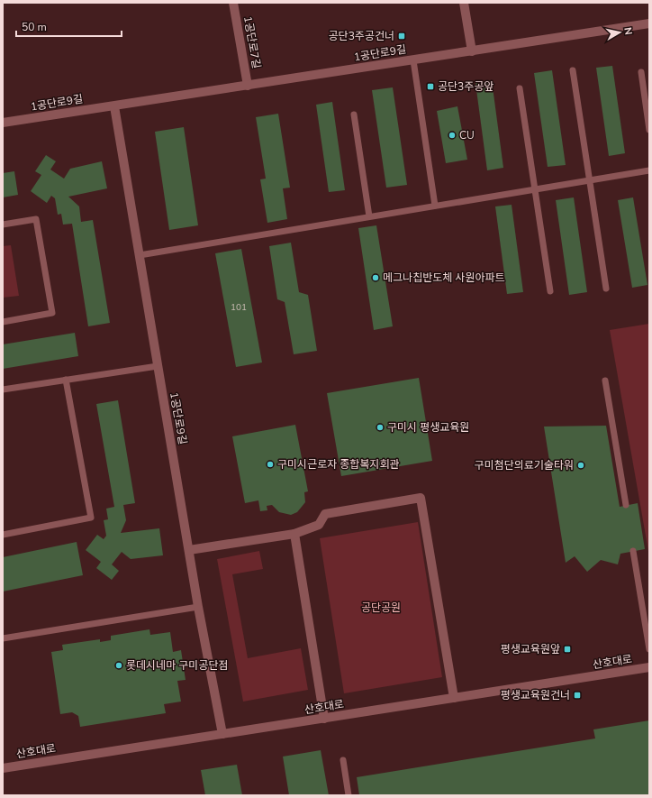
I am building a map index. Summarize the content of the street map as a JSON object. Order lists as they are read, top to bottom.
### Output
{
  "streets": {
    "street": ["1공단로7길", "1공단로9길", "산호대로"]
  },
  "crossings": [
    ["1공단로7길", "1공단로9길"],
    ["1공단로9길", "산호대로"]
  ],
  "parks": ["공단공원"],
  "places": {
    "transit": [
      "공단3주공건너",
      "공단3주공앞",
      "평생교육원앞",
      "평생교육원건너"
    ],
    "other": [
      "CU",
      "메그나칩반도체 사원아파트",
      "구미시 평생교육원",
      "구미시근로자 종합복지회관",
      "구미첨단의료기술타워",
      "롯데시네마 구미공단점"
    ]
  },
  "house_numbers": ["101"],
  "scale_bar": "50 m",
  "north": "right"
}
